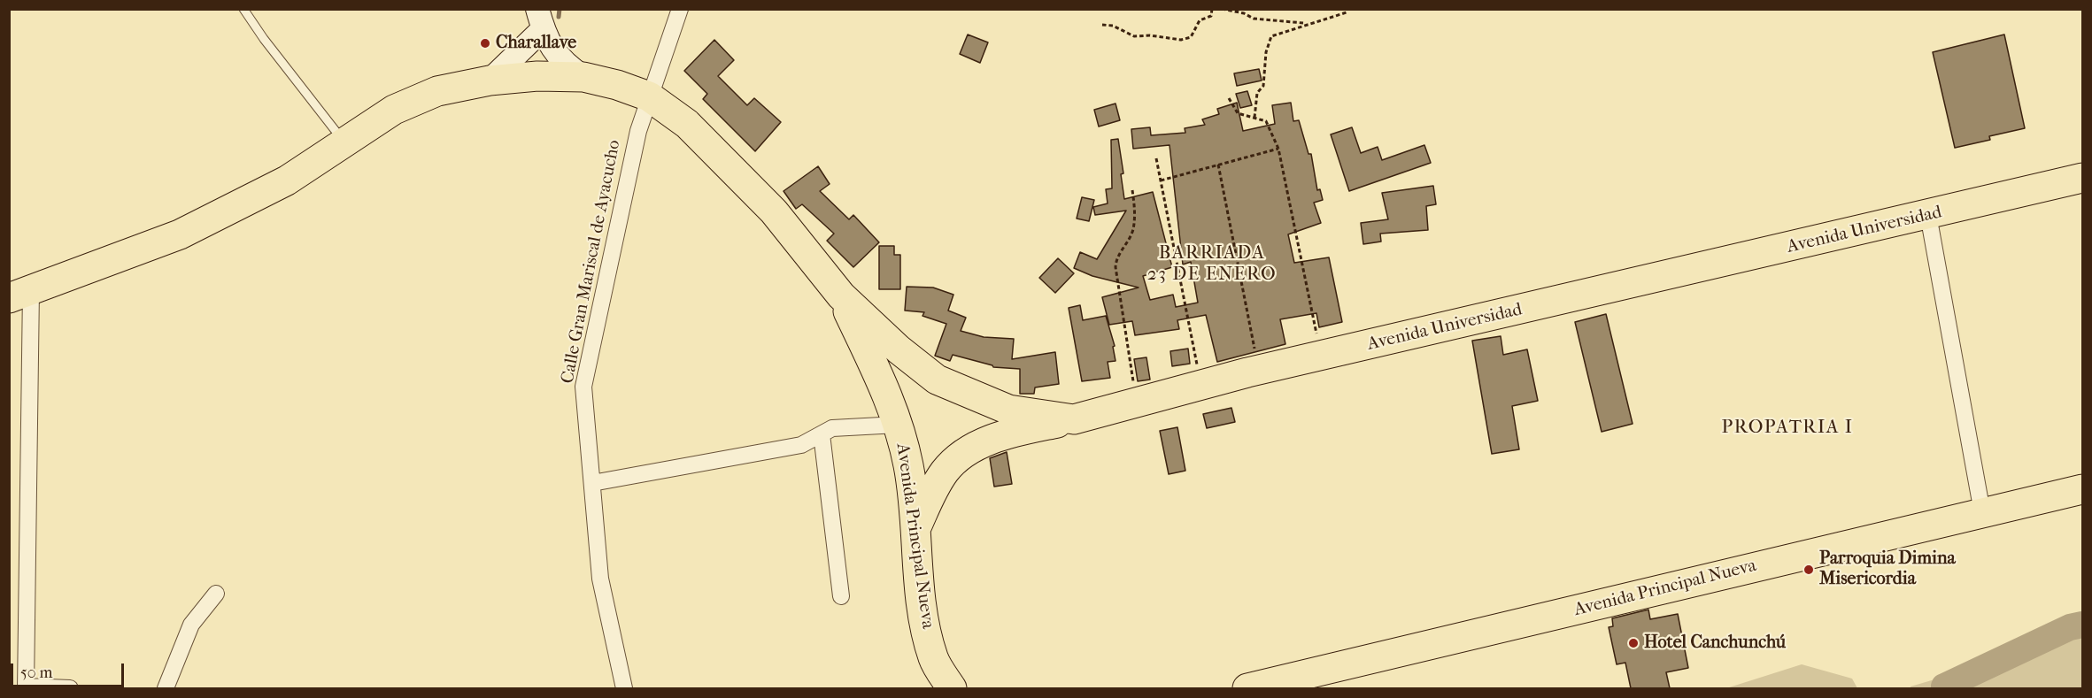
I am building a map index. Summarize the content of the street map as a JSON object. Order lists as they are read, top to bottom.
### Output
{
  "streets": {
    "highway": ["Avenida Universidad", "Avenida Principal Nueva"],
    "street": ["Calle Gran Mariscal de Ayacucho"]
  },
  "crossings": [
    ["Avenida Universidad", "Avenida Principal Nueva"]
  ],
  "districts": ["BARRIADA 23 DE ENERO", "PROPATRIA I"],
  "places": ["Charallave", "Parroquia Dimina Misericordia", "Hotel Canchunchú"],
  "scale_bar": "50 m"
}
